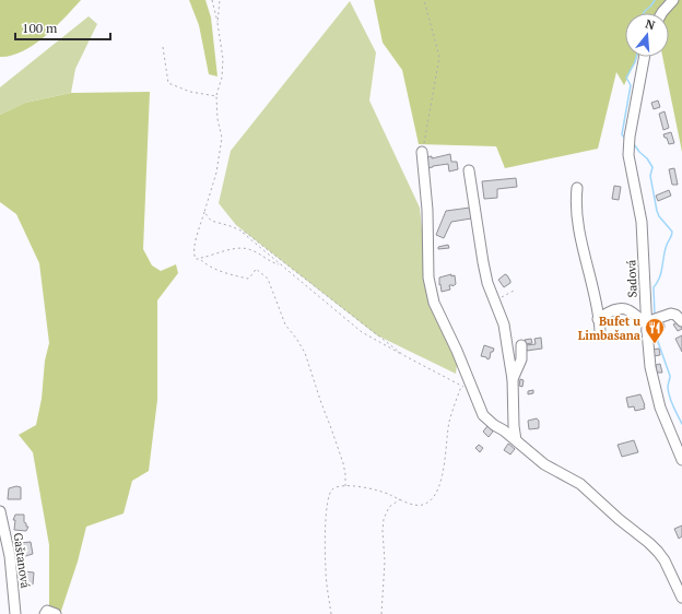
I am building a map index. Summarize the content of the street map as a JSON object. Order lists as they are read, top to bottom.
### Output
{
  "streets": {
    "street": ["Sadová", "Gaštanová"]
  },
  "places": {
    "restaurant": ["Bufet u Limbašana"]
  },
  "scale_bar": "100 m",
  "north": "top"
}
